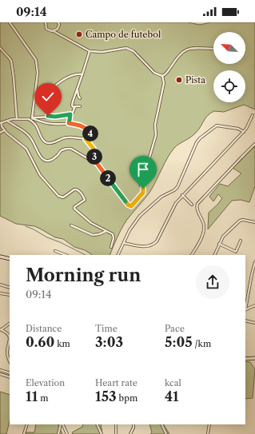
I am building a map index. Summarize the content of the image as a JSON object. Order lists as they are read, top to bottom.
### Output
{
  "places": ["Campo de futebol", "Pista"],
  "north": "top left",
  "page": {
    "status": "09:14",
    "pins": ["4", "3", "2"],
    "heading": ["Morning run", "09:14"],
    "stats": [
      ["Distance", "0.60 km"],
      ["Time", "3:03"],
      ["Pace", "5:05 /km"],
      ["Elevation", "11 m"],
      ["Heart rate", "153 bpm"],
      ["kcal", "41"]
    ]
  }
}
